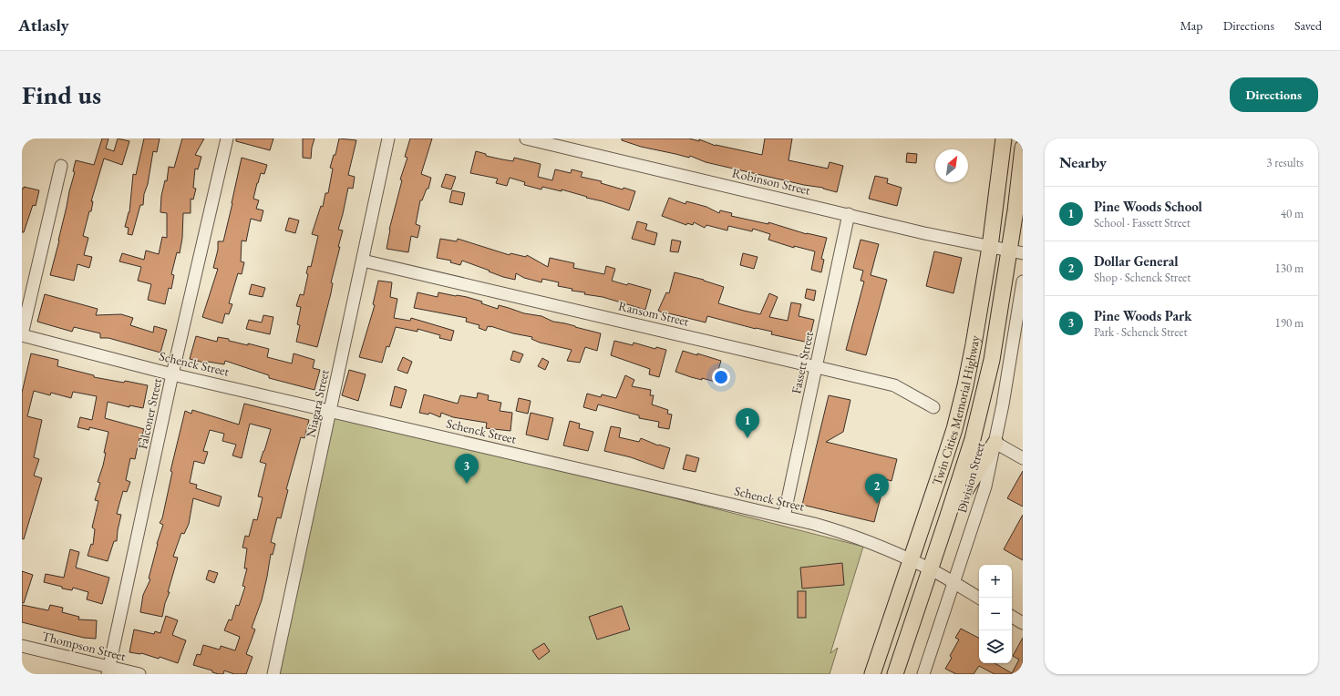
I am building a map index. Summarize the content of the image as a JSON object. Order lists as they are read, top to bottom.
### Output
{
  "streets": {
    "main road": ["Twin Cities Memorial Highway"],
    "street": [
      "Robinson Street",
      "Ransom Street",
      "Fassett Street",
      "Schenck Street",
      "Niagara Street",
      "Falconer Street",
      "Division Street",
      "Thompson Street"
    ]
  },
  "crossings": [
    ["Robinson Street", "Fassett Street"],
    ["Robinson Street", "Twin Cities Memorial Highway"],
    ["Ransom Street", "Fassett Street"],
    ["Ransom Street", "Niagara Street"],
    ["Fassett Street", "Schenck Street"],
    ["Schenck Street", "Niagara Street"],
    ["Schenck Street", "Twin Cities Memorial Highway"],
    ["Schenck Street", "Falconer Street"],
    ["Schenck Street", "Division Street"],
    ["Falconer Street", "Thompson Street"]
  ],
  "north": "top right",
  "page": {
    "header": "Atlasly",
    "nav": ["Map", "Directions", "Saved"],
    "buttons": "Directions",
    "title": "Find us",
    "heading": ["Nearby", "3 results"],
    "list": [
      {
        "mark": "1",
        "name": "Pine Woods School",
        "note": "School · Fassett Street",
        "value": "40 m"
      },
      {
        "mark": "2",
        "name": "Dollar General",
        "note": "Shop · Schenck Street",
        "value": "130 m"
      },
      {
        "mark": "3",
        "name": "Pine Woods Park",
        "note": "Park · Schenck Street",
        "value": "190 m"
      }
    ],
    "pins": ["1", "3", "2"],
    "map_buttons": ["+", "−"]
  }
}
